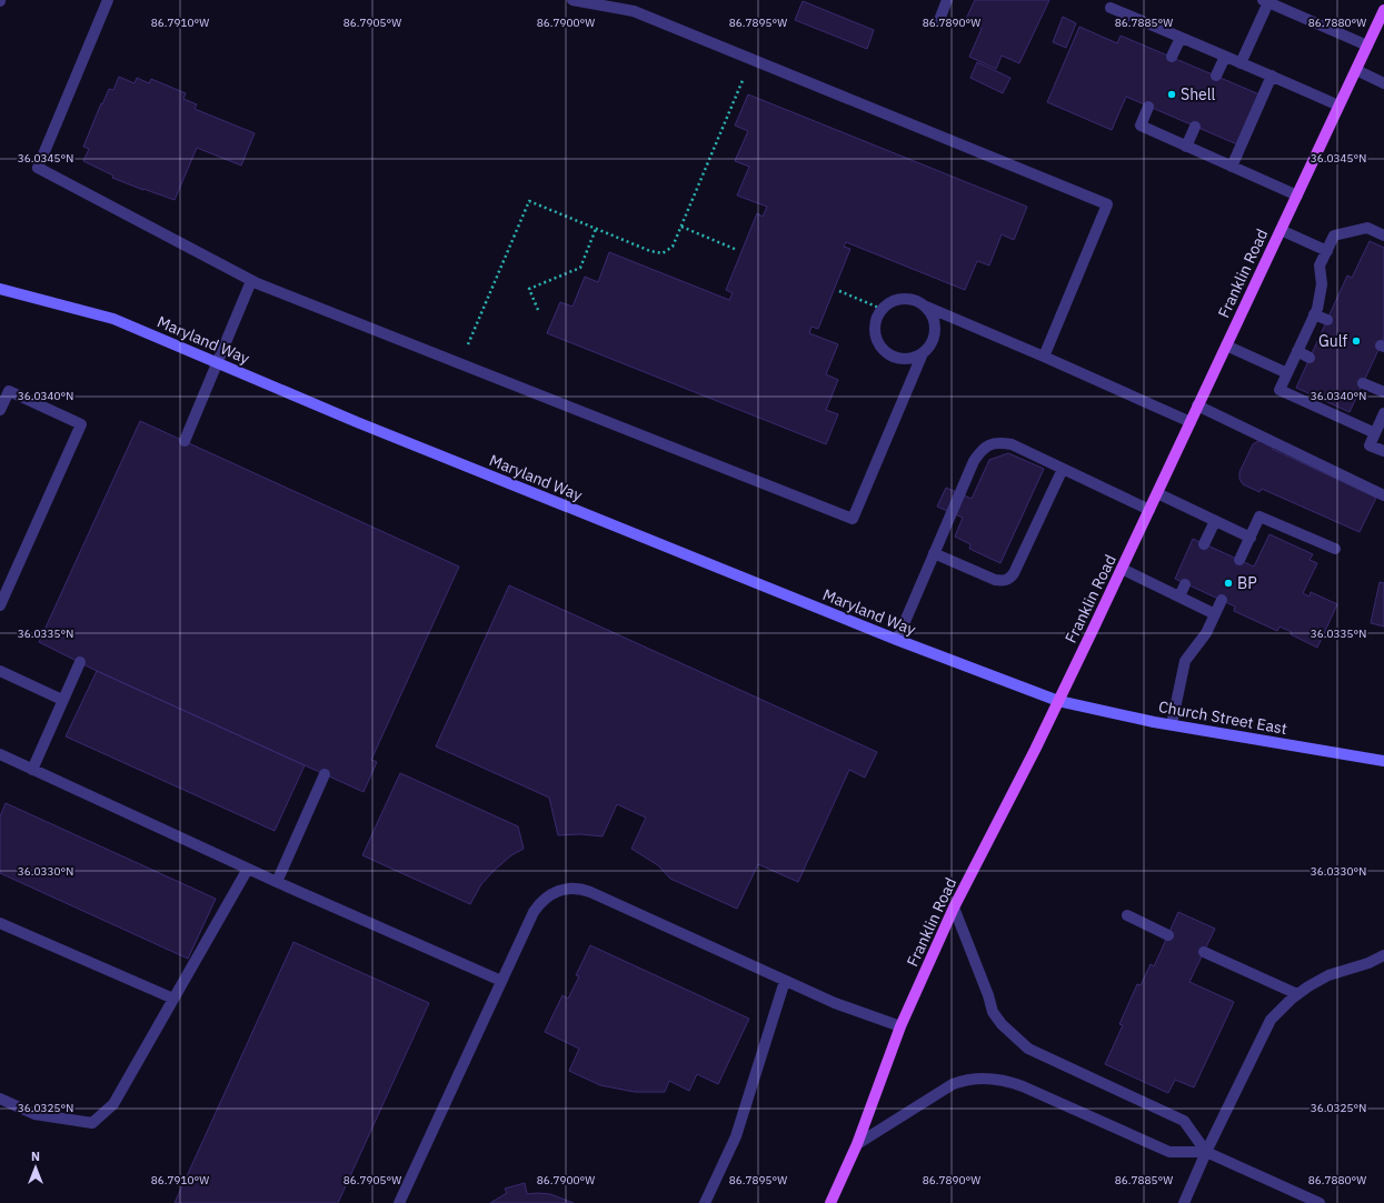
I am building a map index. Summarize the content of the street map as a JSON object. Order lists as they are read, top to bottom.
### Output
{
  "streets": {
    "main road": ["Franklin Road", "Maryland Way", "Church Street East"]
  },
  "crossings": [
    ["Franklin Road", "Maryland Way"],
    ["Franklin Road", "Church Street East"],
    ["Maryland Way", "Church Street East"]
  ],
  "places": ["Shell", "Gulf", "BP"],
  "north": "top",
  "coordinates": [
    "86.7910°W",
    "86.7905°W",
    "86.7900°W",
    "86.7895°W",
    "86.7890°W",
    "86.7885°W",
    "86.7880°W",
    "36.0345°N",
    "36.0340°N",
    "36.0335°N",
    "36.0330°N",
    "36.0325°N"
  ]
}
